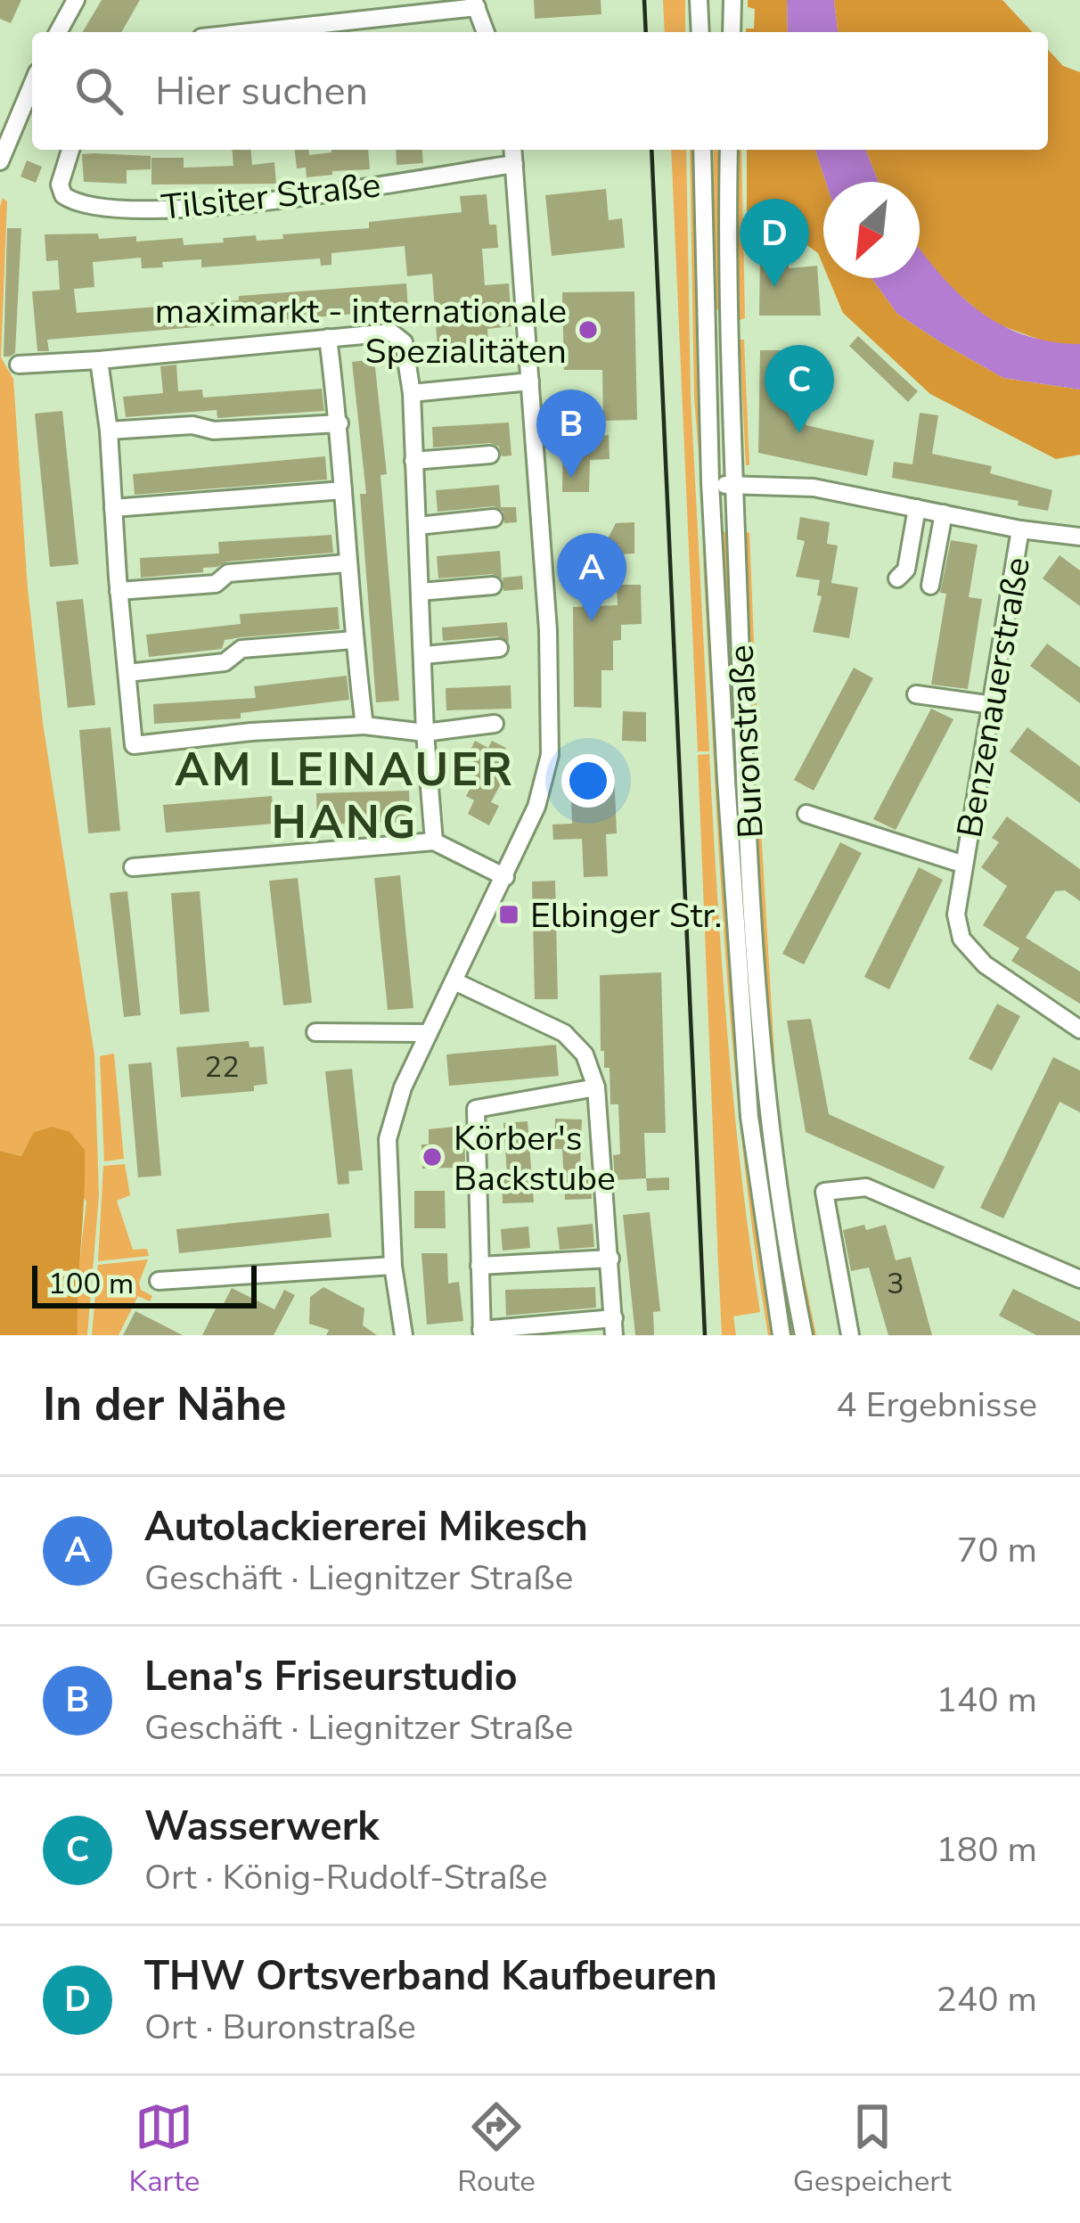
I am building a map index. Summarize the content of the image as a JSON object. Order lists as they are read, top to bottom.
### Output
{
  "streets": {
    "street": ["Tilsiter Straße", "Benzenauerstraße", "Buronstraße"]
  },
  "districts": ["AM LEINAUER HANG"],
  "places": {
    "other": ["maximarkt - internationale Spezialitäten", "Körber's Backstube"],
    "transit": ["Elbinger Str."]
  },
  "house_numbers": ["22", "3"],
  "scale_bar": "100 m",
  "north": "bottom left",
  "page": {
    "search": "Hier suchen",
    "pins": [
      "D",
      "C",
      "B",
      "A"
    ],
    "scale": "100 m",
    "heading": ["In der Nähe", "4 Ergebnisse"],
    "list": [
      {
        "mark": "A",
        "name": "Autolackiererei Mikesch",
        "note": "Geschäft · Liegnitzer Straße",
        "value": "70 m"
      },
      {
        "mark": "B",
        "name": "Lena's Friseurstudio",
        "note": "Geschäft · Liegnitzer Straße",
        "value": "140 m"
      },
      {
        "mark": "C",
        "name": "Wasserwerk",
        "note": "Ort · König-Rudolf-Straße",
        "value": "180 m"
      },
      {
        "mark": "D",
        "name": "THW Ortsverband Kaufbeuren",
        "note": "Ort · Buronstraße",
        "value": "240 m"
      }
    ],
    "nav": ["Karte", "Route", "Gespeichert"]
  }
}
